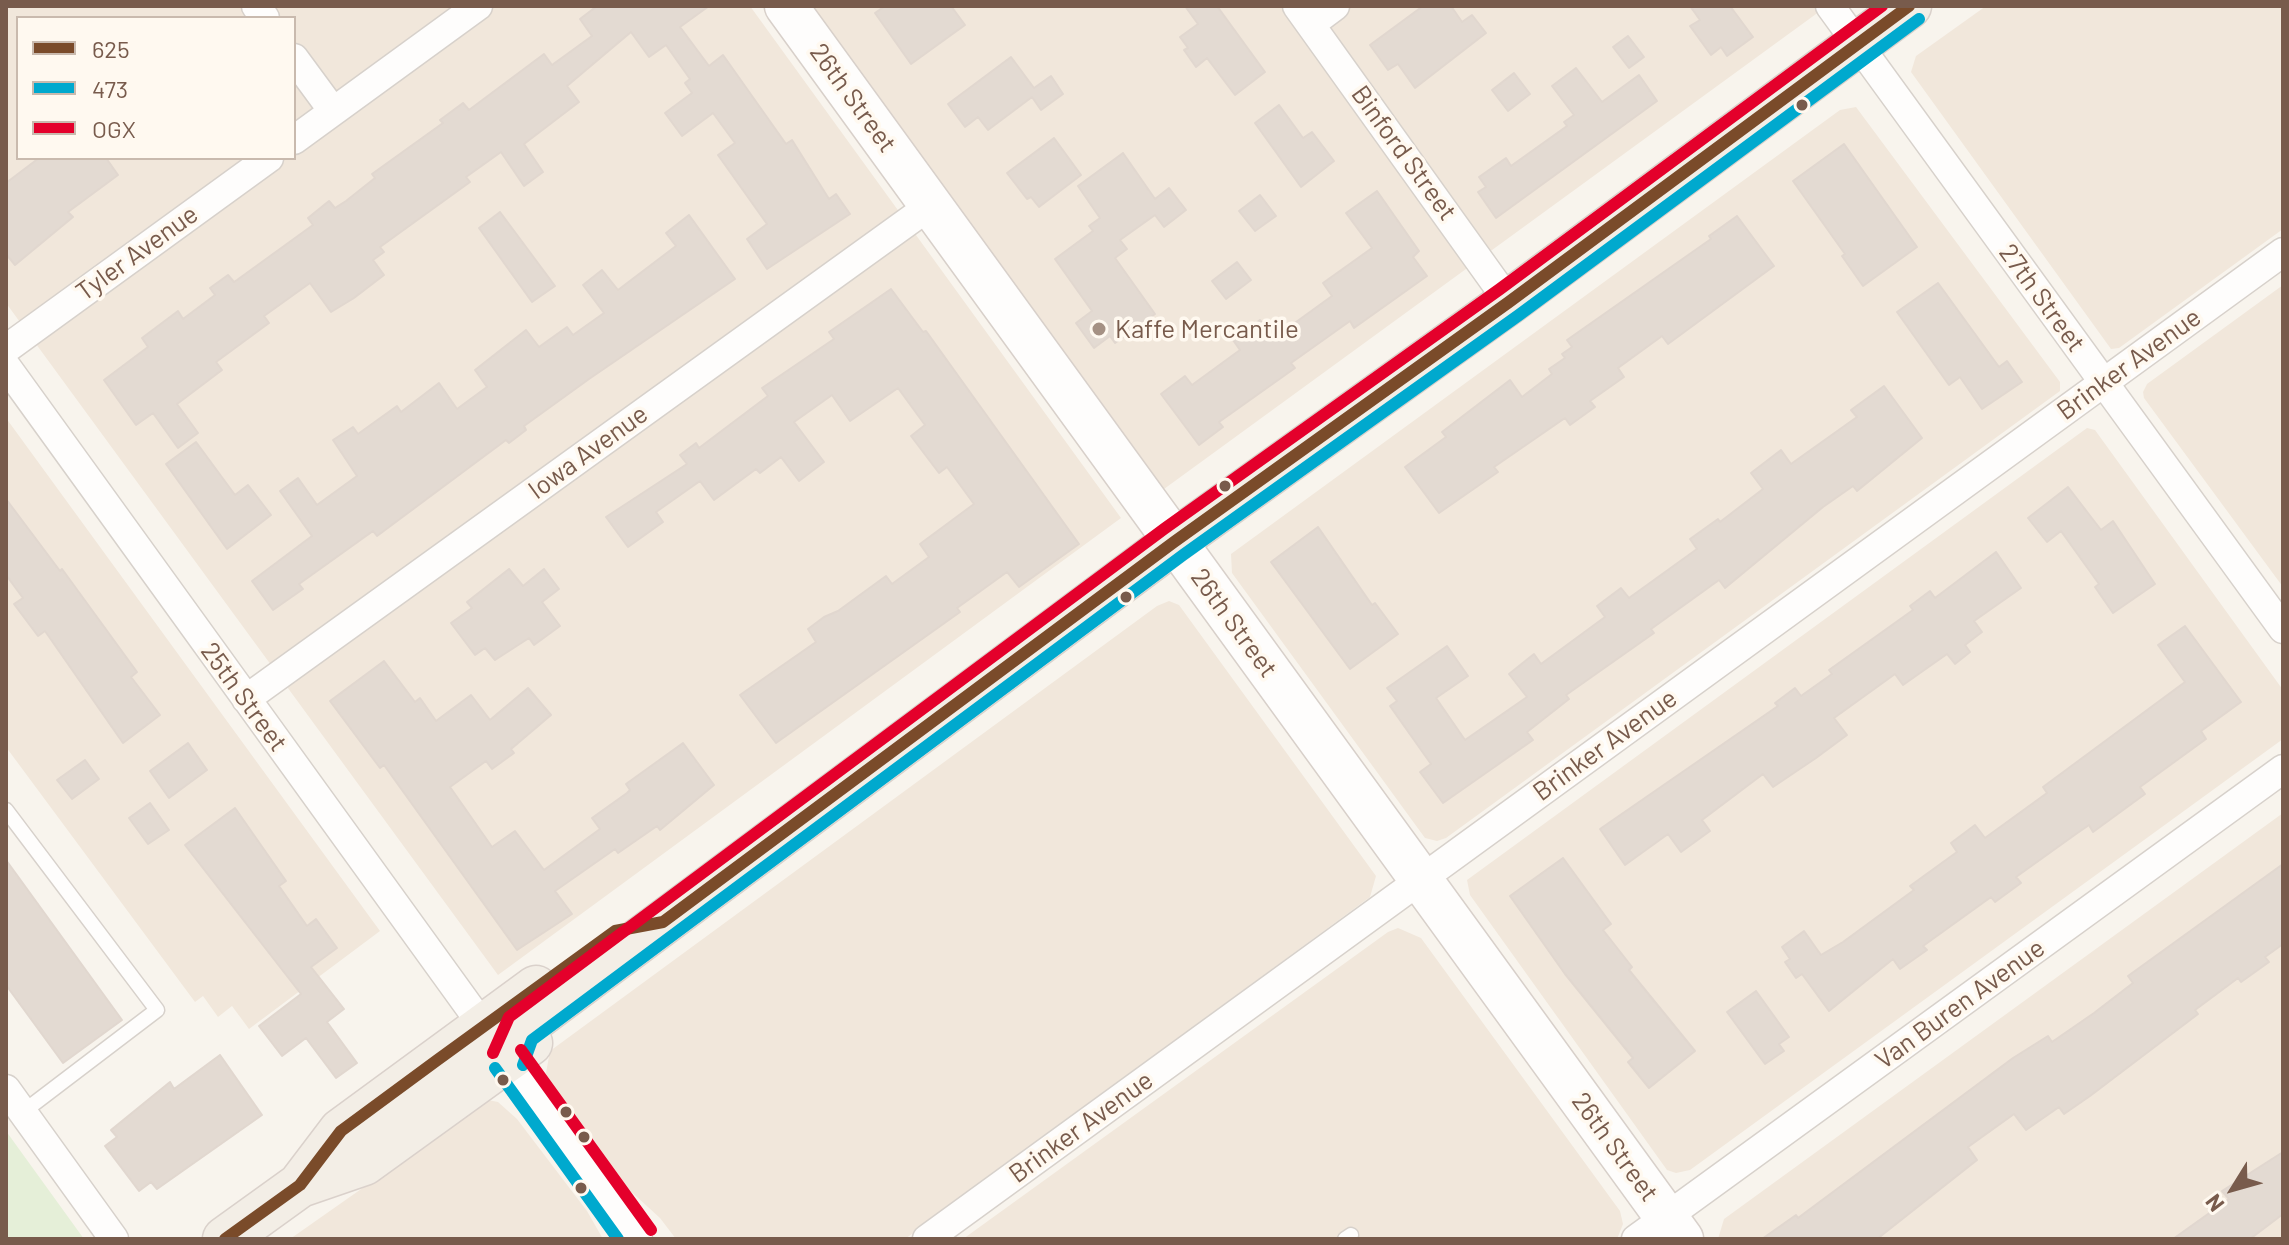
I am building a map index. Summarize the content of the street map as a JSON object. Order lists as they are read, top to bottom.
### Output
{
  "streets": {
    "street": [
      "26th Street",
      "Binford Street",
      "Tyler Avenue",
      "27th Street",
      "Brinker Avenue",
      "Iowa Avenue",
      "25th Street",
      "Van Buren Avenue"
    ]
  },
  "crossings": [
    ["26th Street", "Brinker Avenue"],
    ["26th Street", "Iowa Avenue"],
    ["26th Street", "Van Buren Avenue"],
    ["27th Street", "Brinker Avenue"],
    ["Iowa Avenue", "25th Street"]
  ],
  "places": ["Kaffe Mercantile"],
  "lines": ["transit line 625", "transit line OGX", "transit line 473"],
  "legend": ["625", "473", "OGX"],
  "north": "bottom left"
}
